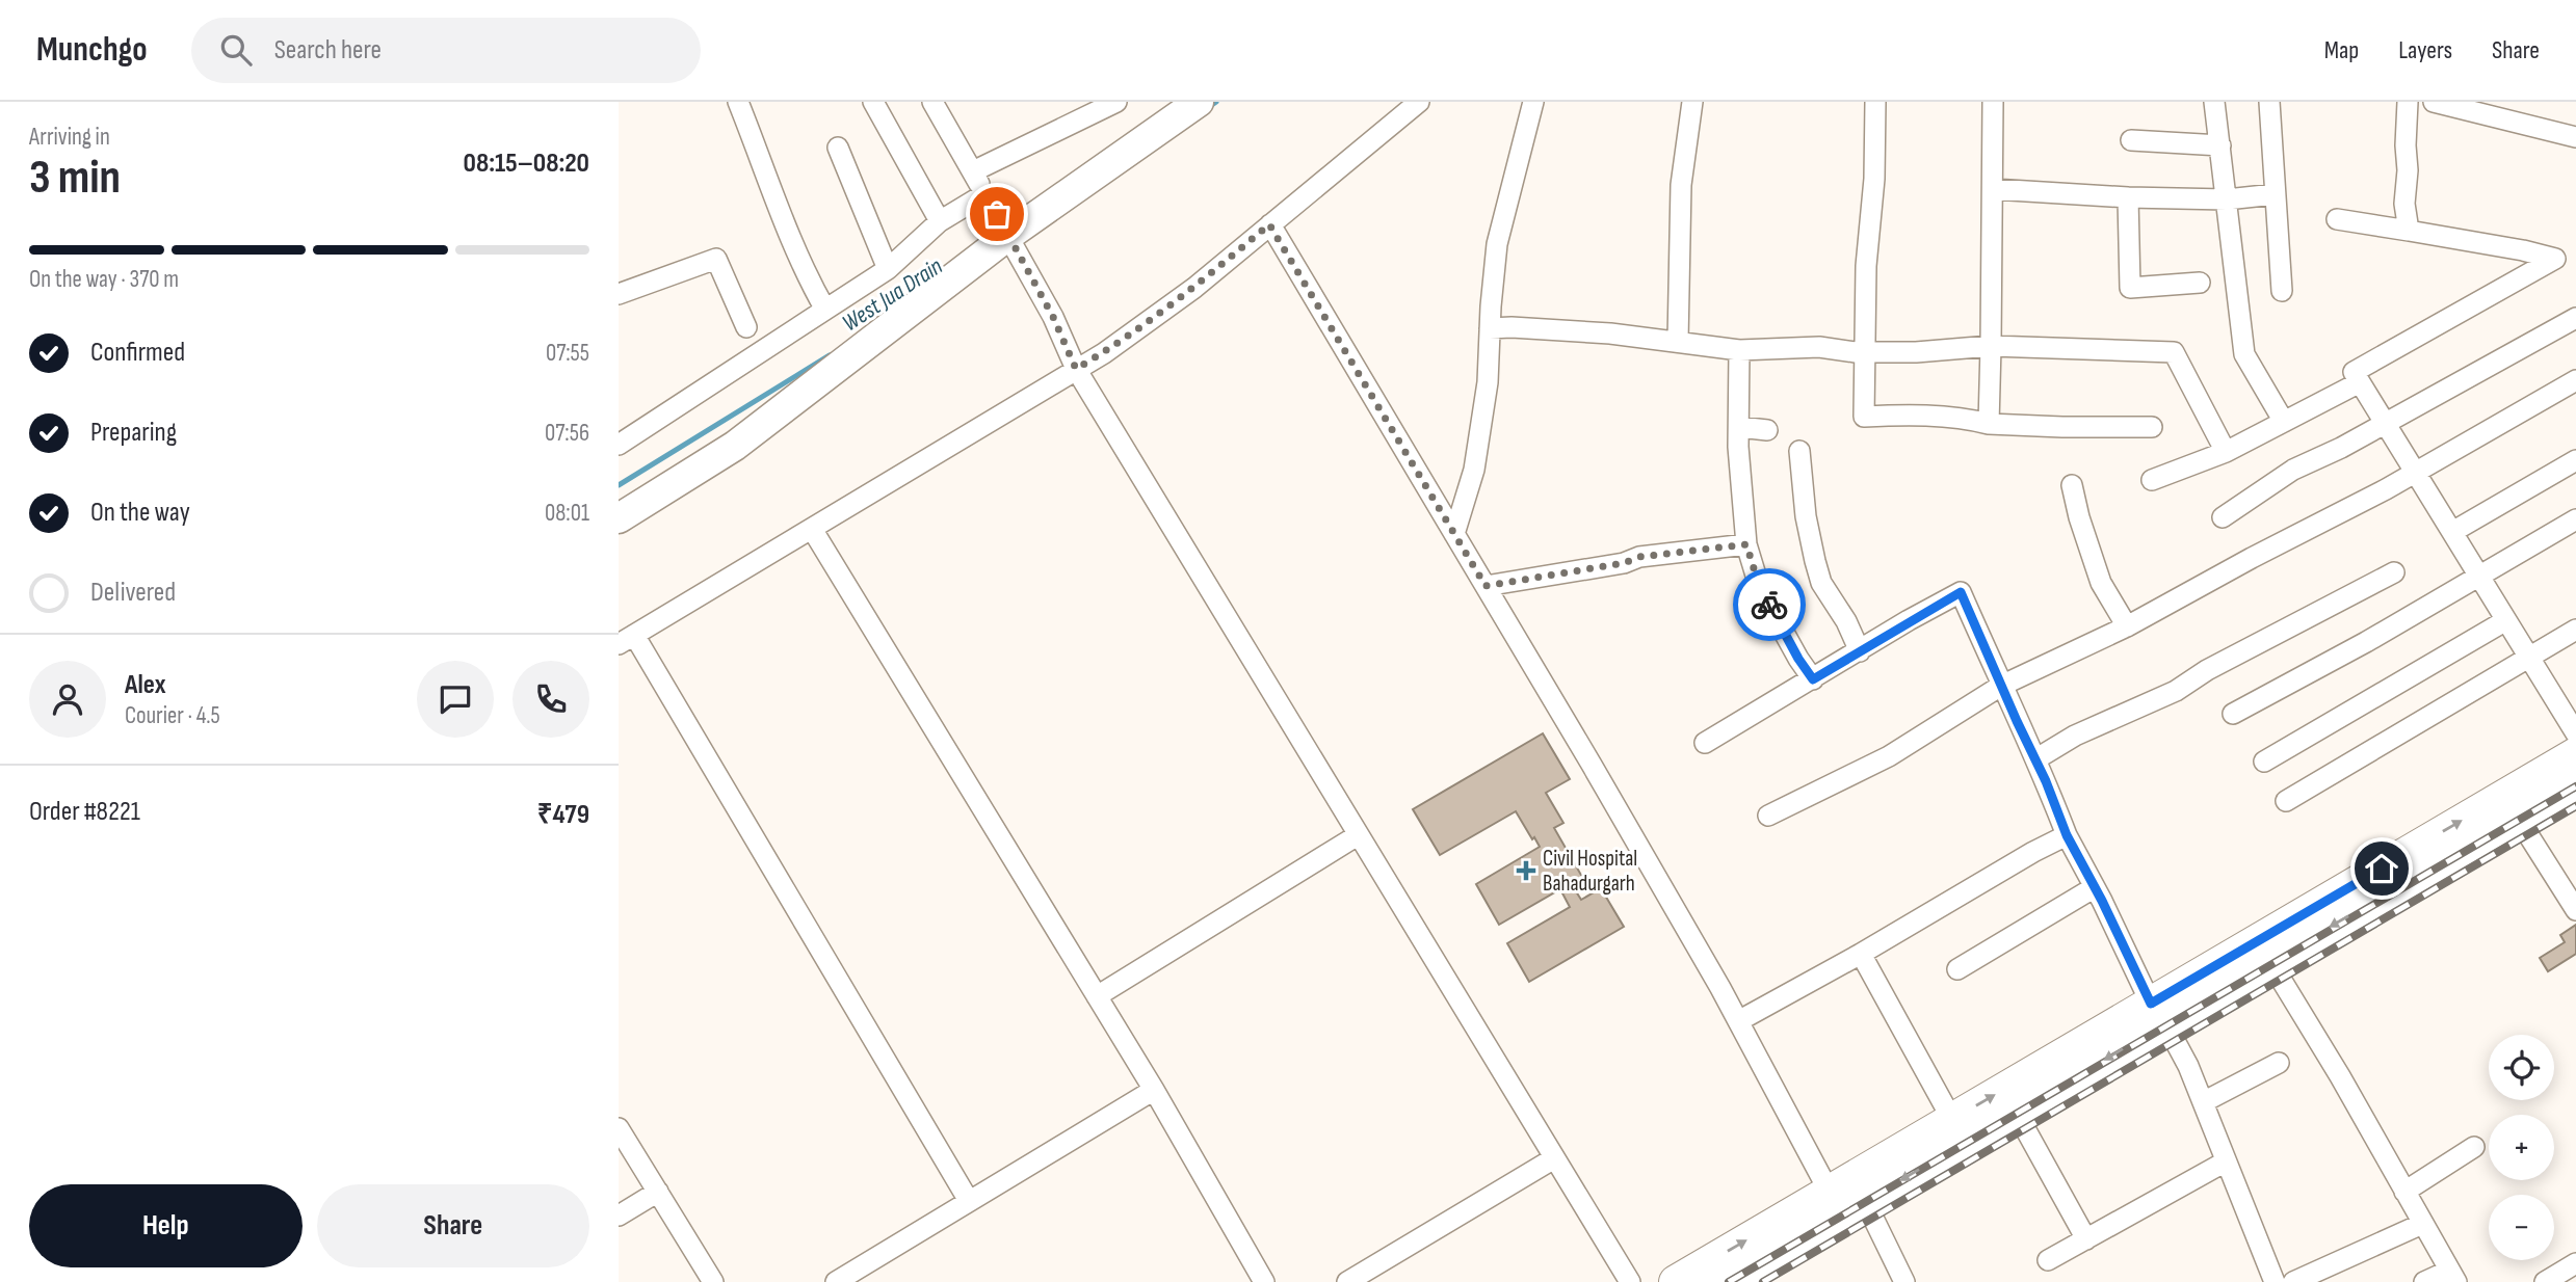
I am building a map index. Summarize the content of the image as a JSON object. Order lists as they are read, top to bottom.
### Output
{
  "water": ["West Jua Drain"],
  "places": {
    "health": ["Civil Hospital Bahadurgarh"]
  },
  "page": {
    "header": "Munchgo",
    "search": "Search here",
    "nav": ["Map", "Layers", "Share"],
    "heading": ["3 min", "Arriving in", "08:15–08:20"],
    "panel": [
      "Alex",
      "Courier · 4.5",
      "Order #8221",
      "₹479"
    ],
    "bar": "On the way · 370 m",
    "list": [
      ["Confirmed", "07:55"],
      ["Preparing", "07:56"],
      ["On the way", "08:01"],
      "Delivered"
    ],
    "map_buttons": ["+", "−"],
    "buttons": ["Help", "Share"]
  }
}
